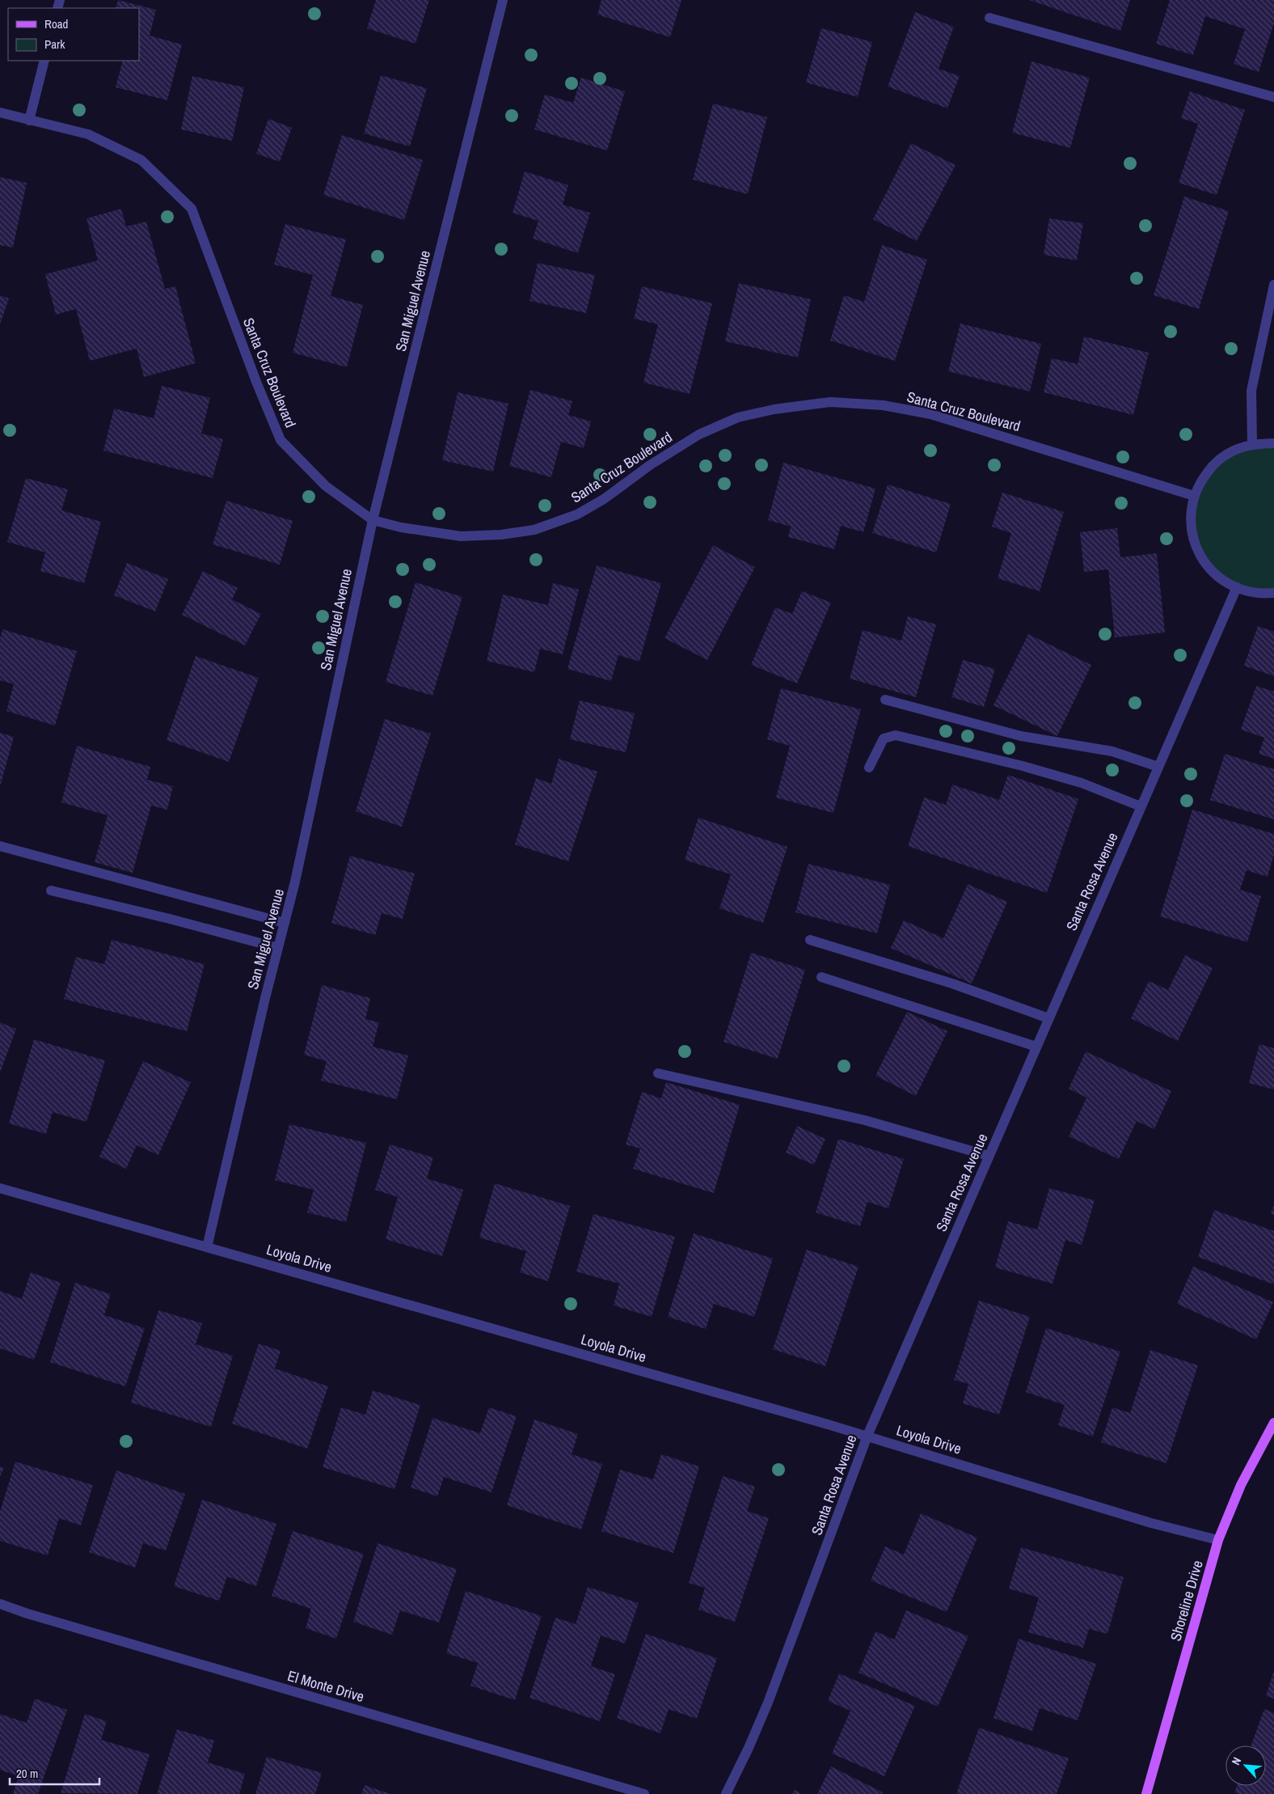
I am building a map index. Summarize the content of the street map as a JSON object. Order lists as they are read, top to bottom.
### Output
{
  "streets": {
    "main road": ["Shoreline Drive"],
    "street": [
      "San Miguel Avenue",
      "Santa Cruz Boulevard",
      "Santa Rosa Avenue",
      "Loyola Drive",
      "El Monte Drive"
    ]
  },
  "crossings": [
    ["San Miguel Avenue", "Santa Cruz Boulevard"],
    ["San Miguel Avenue", "Loyola Drive"],
    ["Santa Rosa Avenue", "Loyola Drive"],
    ["Loyola Drive", "Shoreline Drive"]
  ],
  "legend": ["Road", "Park"],
  "scale_bar": "20 m",
  "north": "top left"
}
